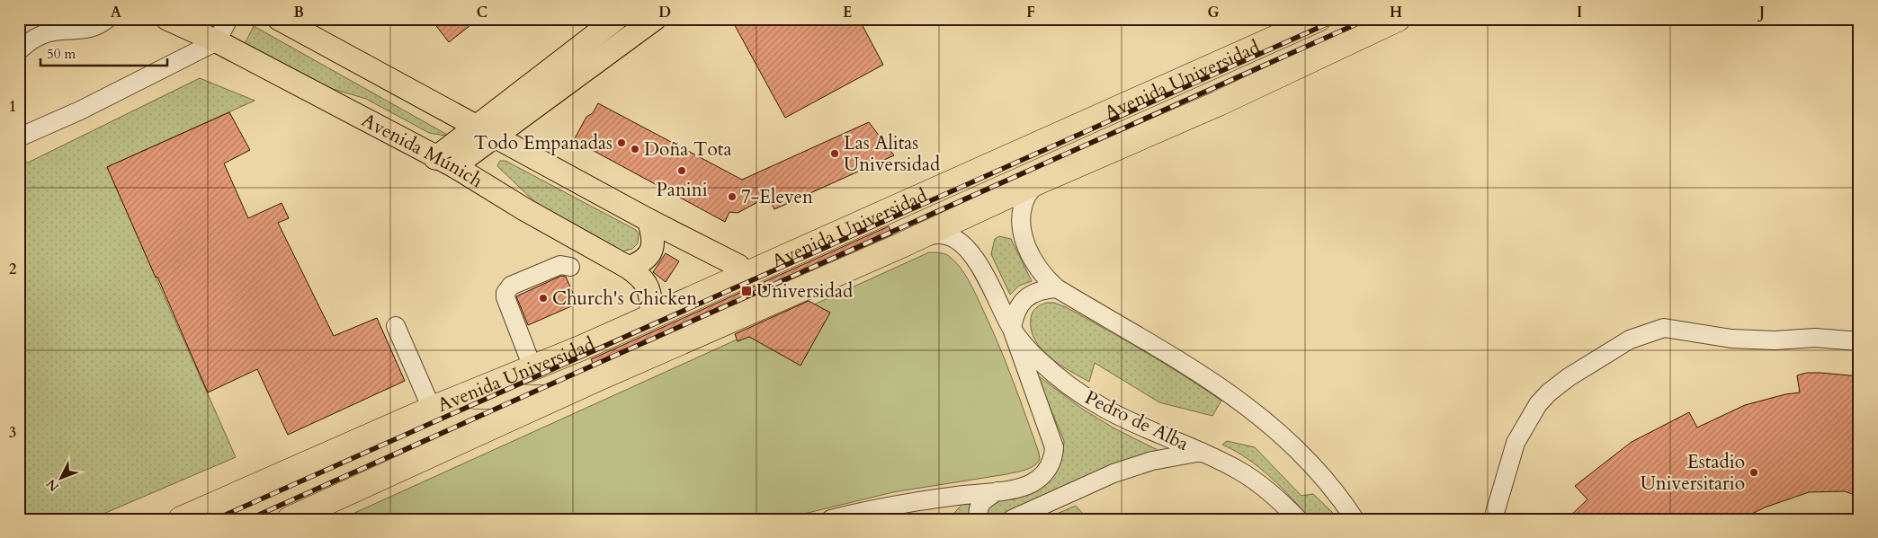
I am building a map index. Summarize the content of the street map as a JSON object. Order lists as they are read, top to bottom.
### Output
{
  "streets": {
    "highway": ["Avenida Universidad"],
    "main road": ["Avenida Múnich"],
    "street": ["Pedro de Alba"]
  },
  "crossings": [
    ["Avenida Universidad", "Pedro de Alba"]
  ],
  "places": {
    "other": [
      "Todo Empanadas",
      "Doña Tota",
      "Las Alitas Universidad",
      "Panini",
      "7-Eleven",
      "Church's Chicken",
      "Estadio Universitario"
    ],
    "transit": ["Universidad"]
  },
  "scale_bar": "50 m",
  "north": "bottom left",
  "grid": {
    "columns": [
      "A",
      "B",
      "C",
      "D",
      "E",
      "F",
      "G",
      "H",
      "I",
      "J"
    ],
    "rows": ["1", "2", "3"]
  }
}
